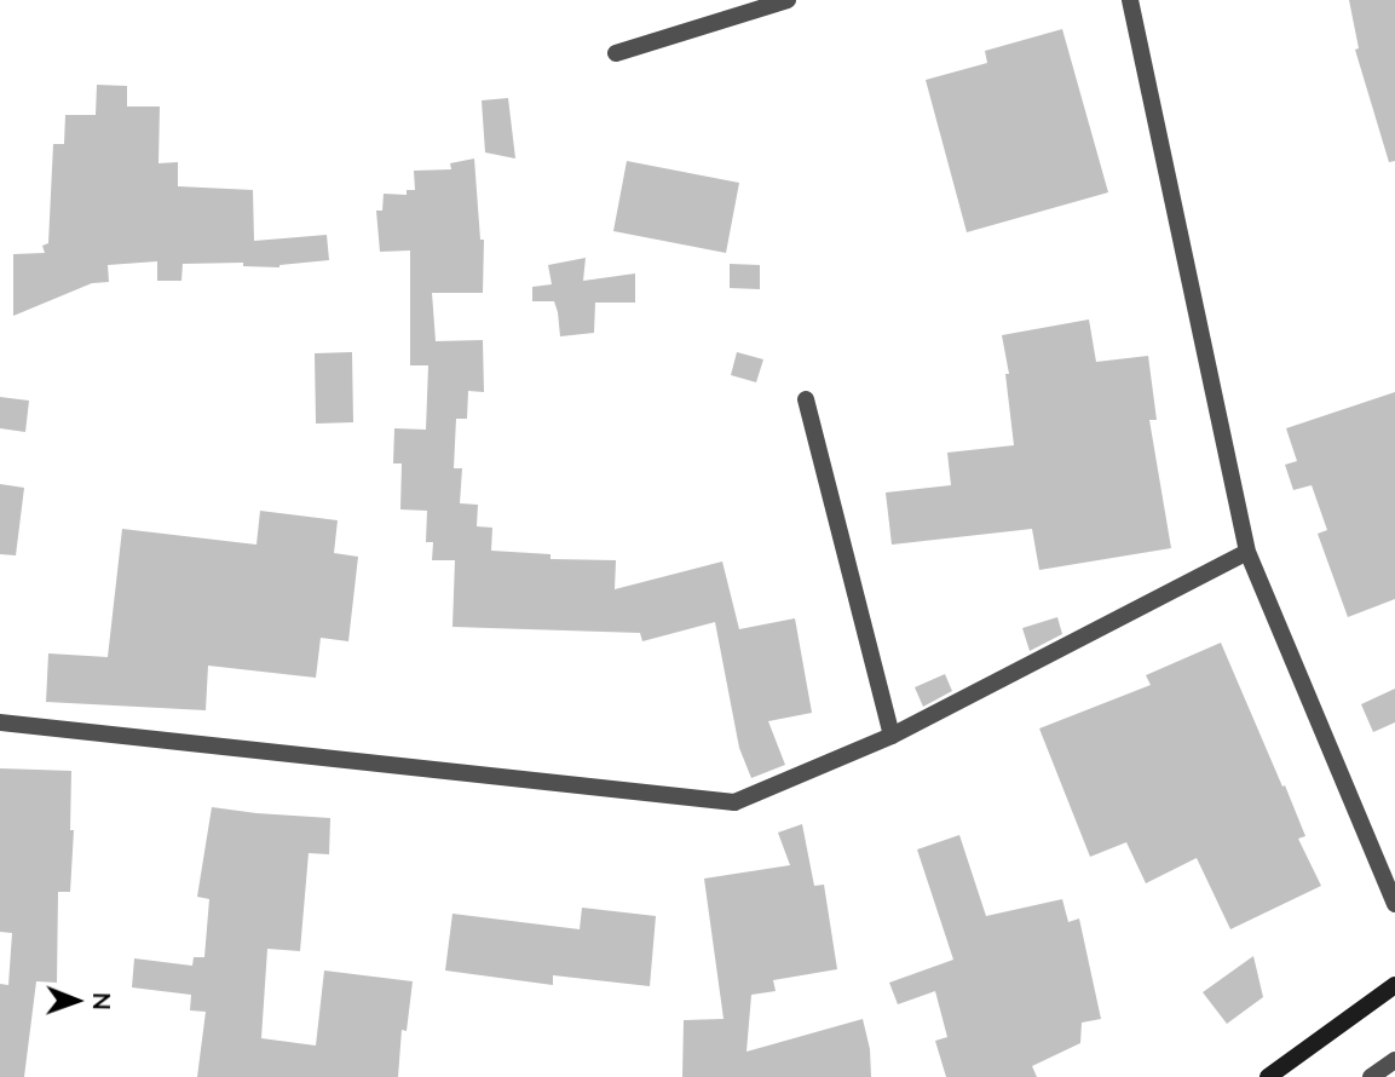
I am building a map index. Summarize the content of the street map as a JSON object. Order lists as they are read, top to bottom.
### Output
{
  "north": "right"
}
